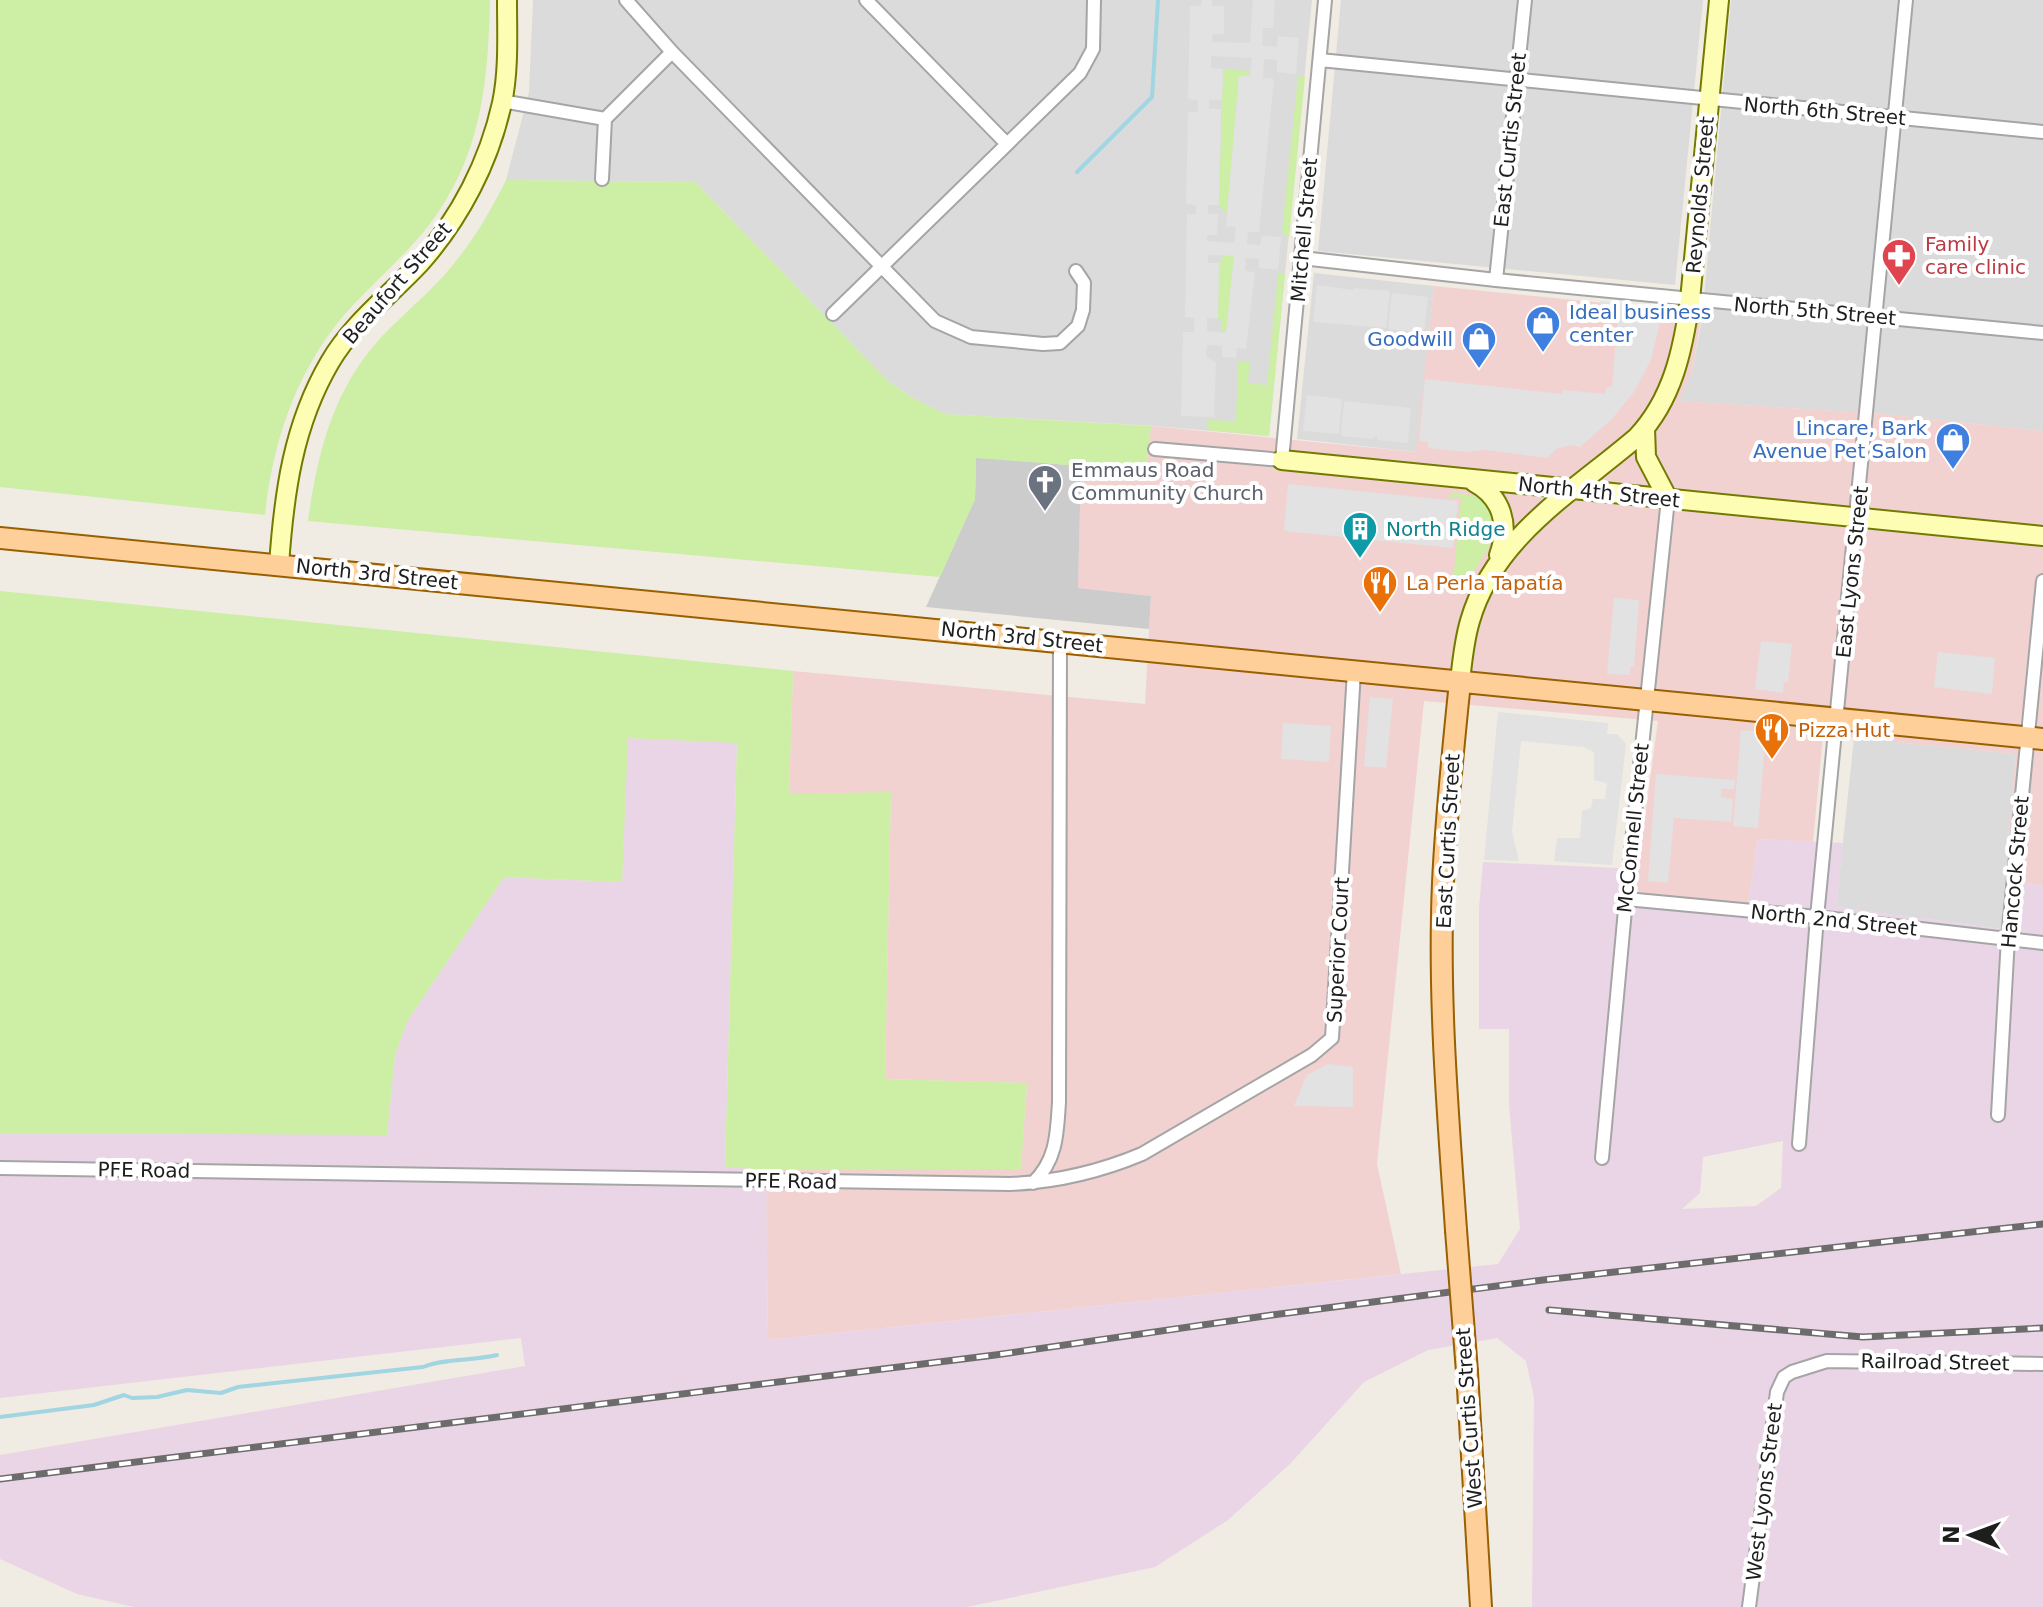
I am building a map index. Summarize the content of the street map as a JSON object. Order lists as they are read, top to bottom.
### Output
{
  "streets": {
    "main road": ["East Curtis Street", "North 3rd Street", "West Curtis Street"],
    "street": [
      "North 6th Street",
      "Reynolds Street",
      "Mitchell Street",
      "Beaufort Street",
      "North 5th Street",
      "North 4th Street",
      "East Lyons Street",
      "McConnell Street",
      "Hancock Street",
      "North 2nd Street",
      "Superior Court",
      "PFE Road",
      "Railroad Street",
      "West Lyons Street"
    ]
  },
  "crossings": [
    ["North 6th Street", "East Curtis Street"],
    ["North 6th Street", "Reynolds Street"],
    ["North 6th Street", "Mitchell Street"],
    ["North 6th Street", "East Lyons Street"],
    ["East Curtis Street", "Reynolds Street"],
    ["East Curtis Street", "North 5th Street"],
    ["East Curtis Street", "North 4th Street"],
    ["East Curtis Street", "North 3rd Street"],
    ["East Curtis Street", "West Curtis Street"],
    ["Reynolds Street", "North 5th Street"],
    ["Reynolds Street", "North 4th Street"],
    ["Mitchell Street", "North 5th Street"],
    ["Mitchell Street", "North 4th Street"],
    ["Beaufort Street", "North 3rd Street"],
    ["North 5th Street", "East Lyons Street"],
    ["North 4th Street", "East Lyons Street"],
    ["North 4th Street", "McConnell Street"],
    ["East Lyons Street", "North 3rd Street"],
    ["East Lyons Street", "North 2nd Street"],
    ["North 3rd Street", "McConnell Street"],
    ["North 3rd Street", "Hancock Street"],
    ["North 3rd Street", "Superior Court"],
    ["McConnell Street", "North 2nd Street"],
    ["Hancock Street", "North 2nd Street"],
    ["Superior Court", "PFE Road"],
    ["Railroad Street", "West Lyons Street"]
  ],
  "places": {
    "pharmacy": ["Family care clinic"],
    "shop": ["Ideal business center", "Goodwill", "Lincare, Bark Avenue Pet Salon"],
    "church": ["Emmaus Road Community Church"],
    "building": ["North Ridge"],
    "restaurant": ["La Perla Tapatía", "Pizza Hut"]
  },
  "north": "left"
}
